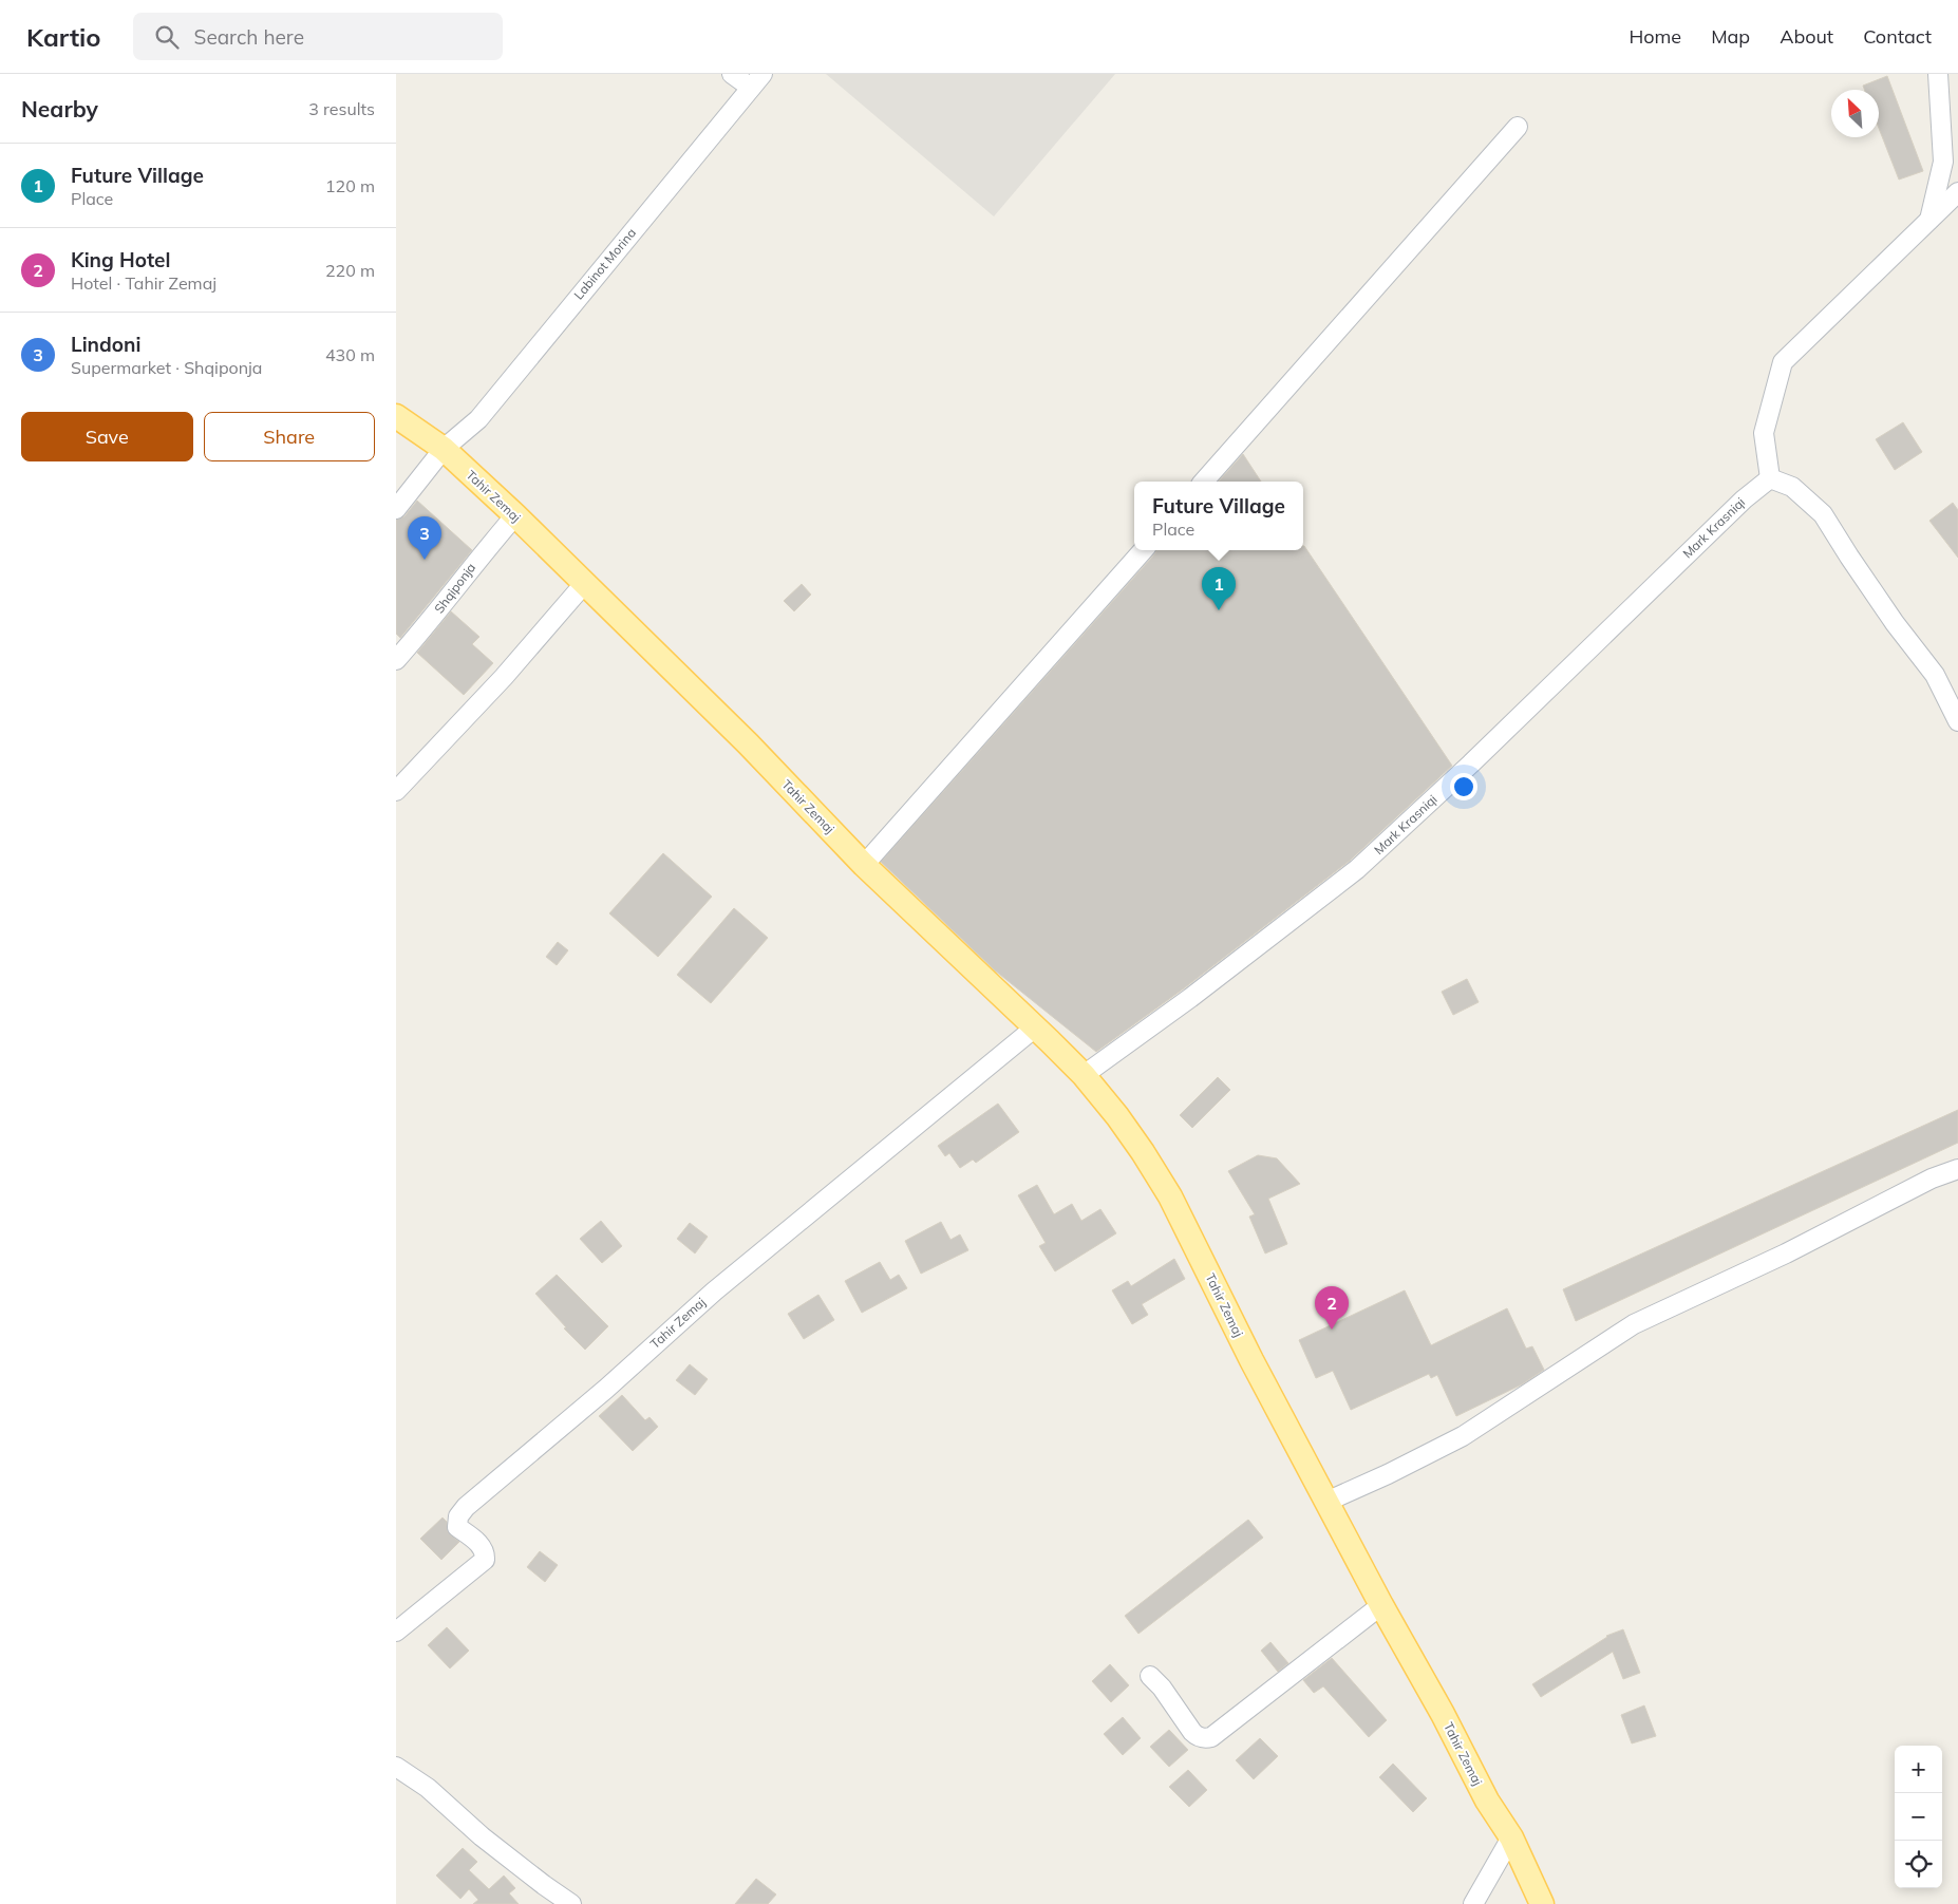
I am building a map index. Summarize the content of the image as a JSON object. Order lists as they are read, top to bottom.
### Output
{
  "streets": {
    "main road": ["Tahir Zemaj"],
    "street": ["Labinot Morina", "Mark Krasniqi", "Shqiponja"]
  },
  "crossings": [
    ["Labinot Morina", "Tahir Zemaj"],
    ["Tahir Zemaj", "Mark Krasniqi"],
    ["Tahir Zemaj", "Shqiponja"]
  ],
  "north": "top left",
  "page": {
    "header": "Kartio",
    "search": "Search here",
    "nav": [
      "Home",
      "Map",
      "About",
      "Contact"
    ],
    "heading": ["Nearby", "3 results"],
    "list": [
      {
        "mark": "1",
        "name": "Future Village",
        "note": "Place",
        "value": "120 m"
      },
      {
        "mark": "2",
        "name": "King Hotel",
        "note": "Hotel · Tahir Zemaj",
        "value": "220 m"
      },
      {
        "mark": "3",
        "name": "Lindoni",
        "note": "Supermarket · Shqiponja",
        "value": "430 m"
      }
    ],
    "buttons": ["Save", "Share"],
    "popup": ["Future Village", "Place"],
    "pins": ["3", "1", "2"],
    "map_buttons": ["+", "−"]
  }
}
